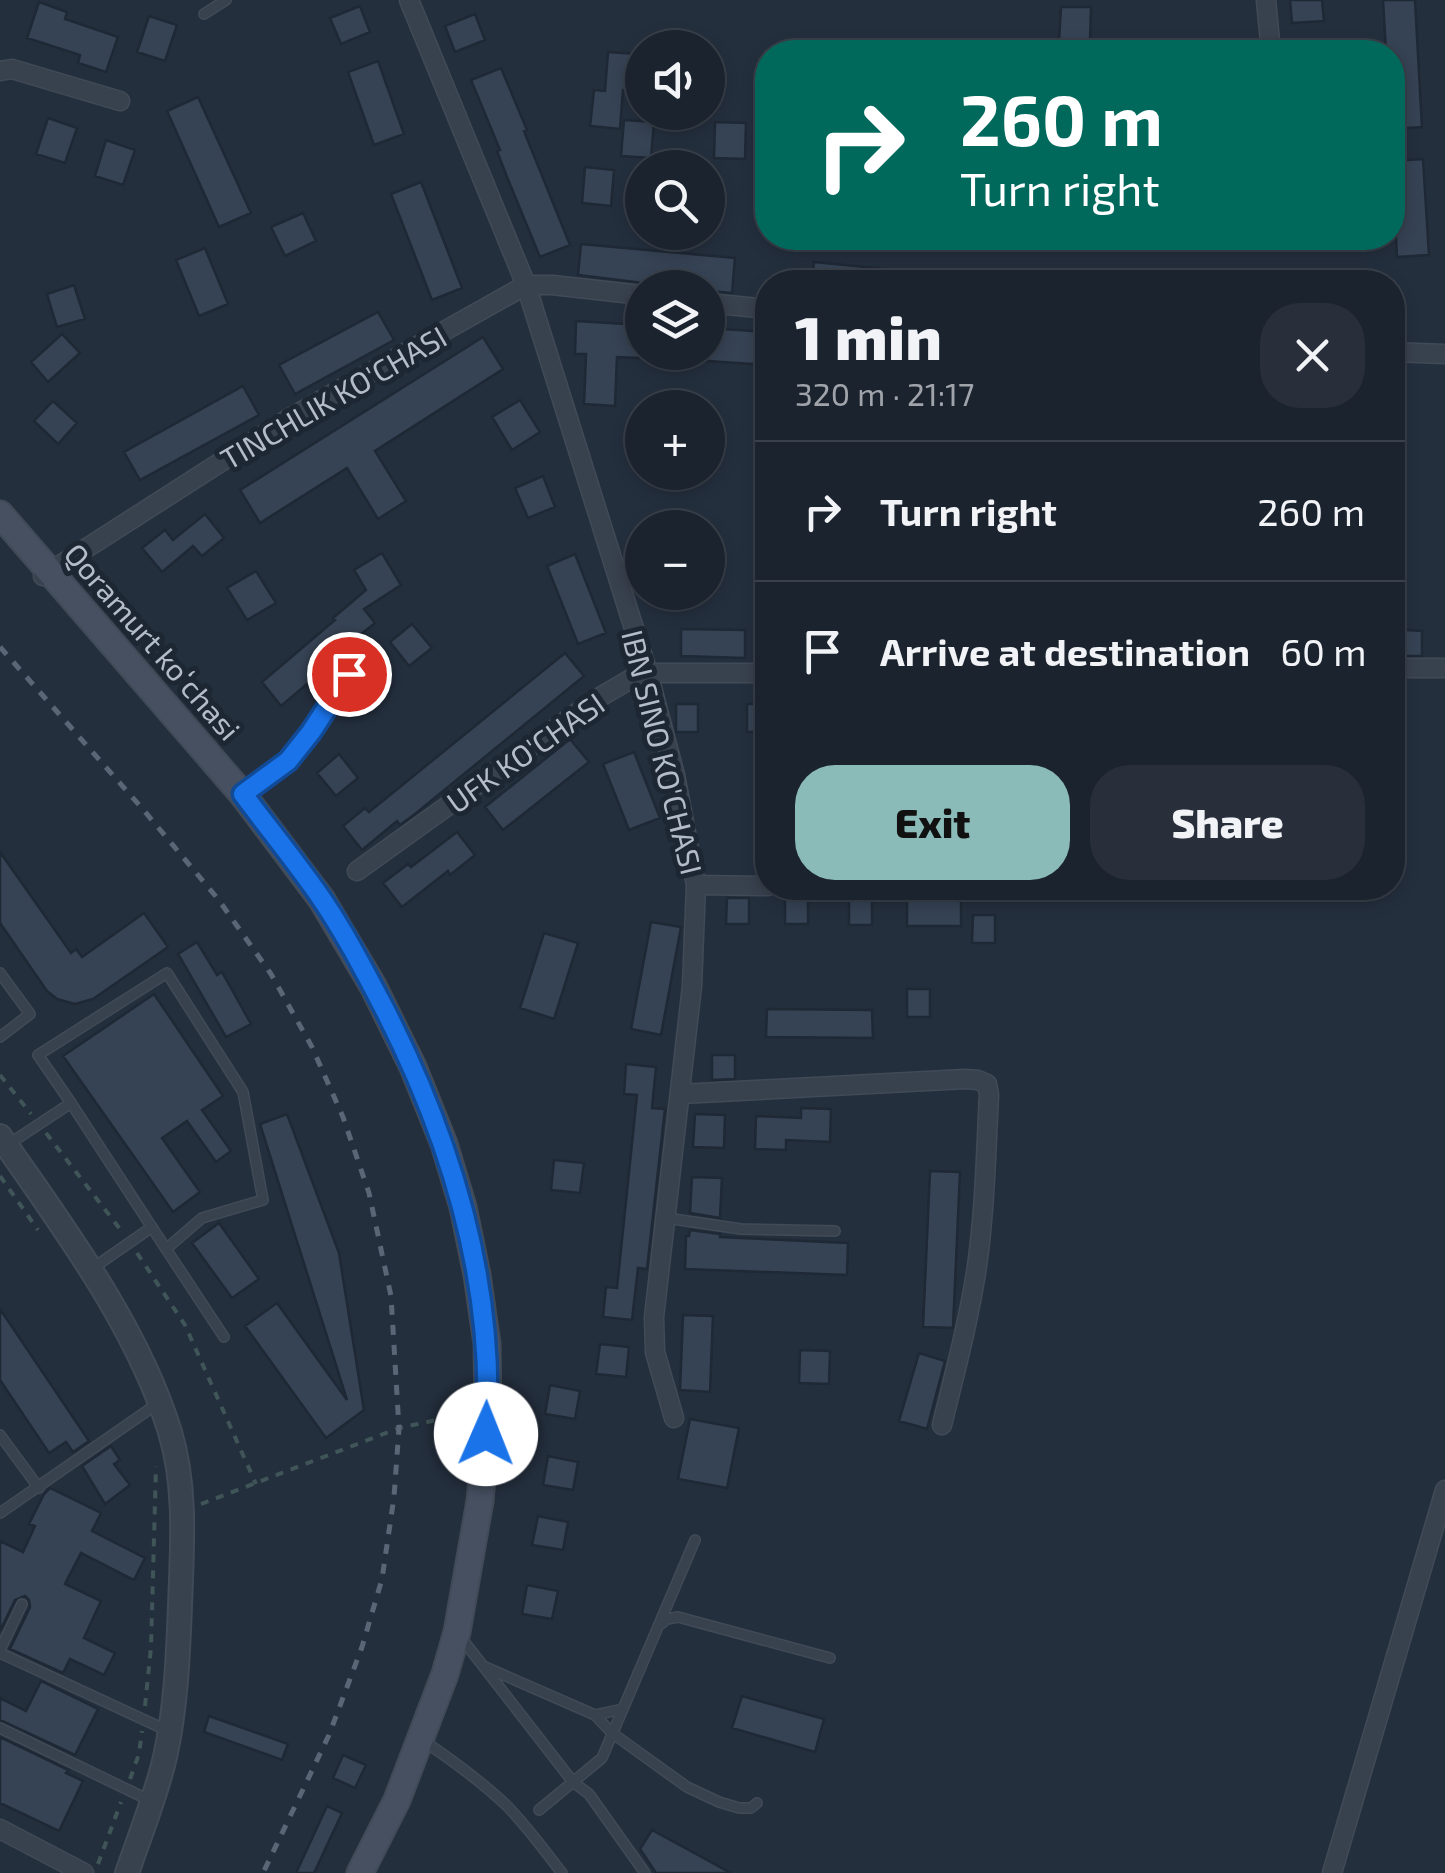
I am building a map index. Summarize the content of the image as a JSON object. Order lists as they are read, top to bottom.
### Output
{
  "streets": {
    "main road": ["Qoramurt koʻchasi"],
    "street": ["TINCHLIK KO'CHASI", "UFK KO'CHASI", "IBN SINO KO'CHASI"]
  },
  "crossings": [
    ["TINCHLIK KO'CHASI", "Qoramurt koʻchasi"],
    ["TINCHLIK KO'CHASI", "IBN SINO KO'CHASI"],
    ["UFK KO'CHASI", "IBN SINO KO'CHASI"]
  ],
  "page": {
    "map_buttons": ["+", "−"],
    "turn": ["260 m", "Turn right"],
    "heading": ["1 min", "320 m · 21:17"],
    "list": [
      {
        "name": "Turn right",
        "value": "260 m"
      },
      {
        "name": "Arrive at destination",
        "value": "60 m"
      }
    ],
    "buttons": ["Exit", "Share"]
  }
}
